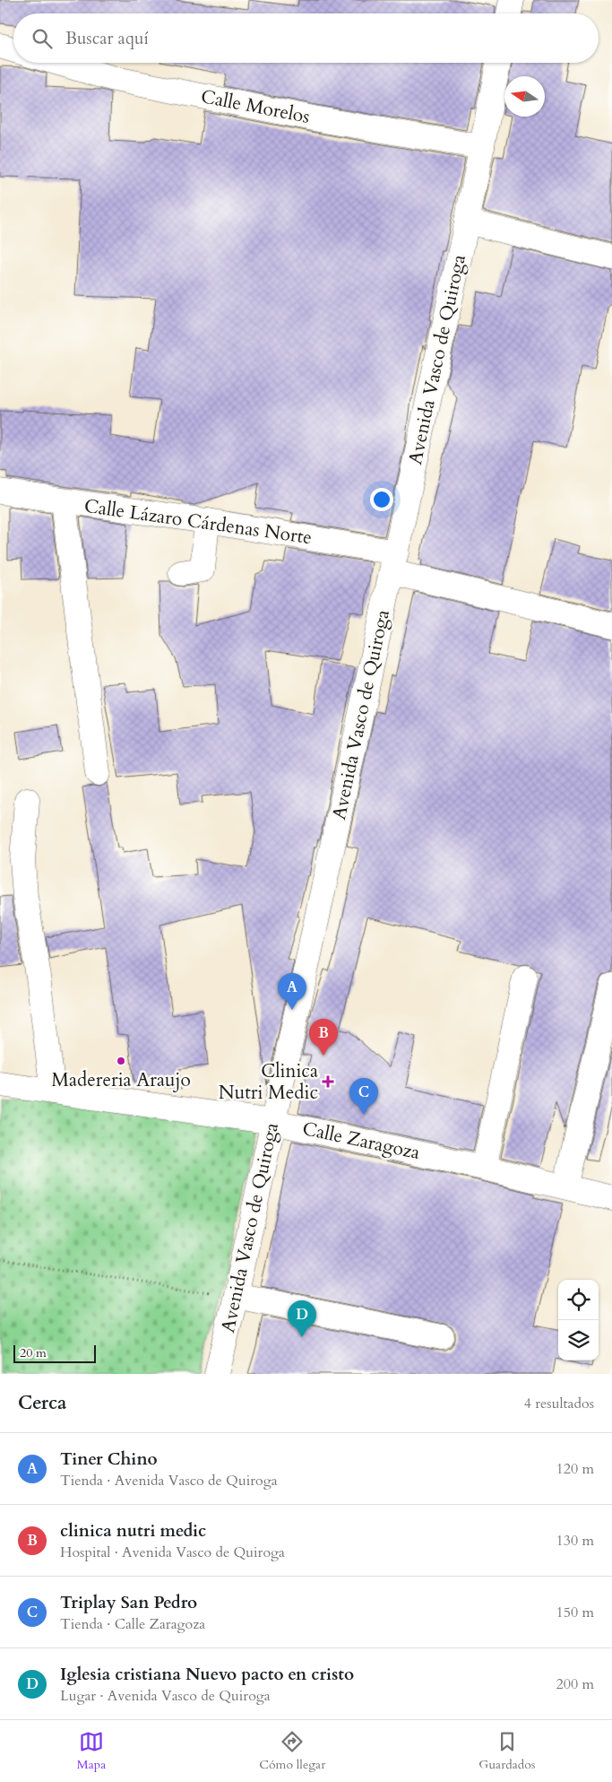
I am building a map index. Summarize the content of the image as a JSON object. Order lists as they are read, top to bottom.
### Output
{
  "streets": {
    "street": [
      "Calle Morelos",
      "Avenida Vasco de Quiroga",
      "Calle Lázaro Cárdenas Norte",
      "Calle Zaragoza"
    ]
  },
  "crossings": [
    ["Calle Morelos", "Avenida Vasco de Quiroga"],
    ["Avenida Vasco de Quiroga", "Calle Lázaro Cárdenas Norte"],
    ["Avenida Vasco de Quiroga", "Calle Zaragoza"]
  ],
  "places": {
    "other": ["Madereria Araujo"],
    "health": ["Clinica Nutri Medic"]
  },
  "scale_bar": "20 m",
  "north": "left",
  "page": {
    "search": "Buscar aquí",
    "pins": [
      "A",
      "B",
      "C",
      "D"
    ],
    "scale": "20 m",
    "heading": ["Cerca", "4 resultados"],
    "list": [
      {
        "mark": "A",
        "name": "Tiner Chino",
        "note": "Tienda · Avenida Vasco de Quiroga",
        "value": "120 m"
      },
      {
        "mark": "B",
        "name": "clinica nutri medic",
        "note": "Hospital · Avenida Vasco de Quiroga",
        "value": "130 m"
      },
      {
        "mark": "C",
        "name": "Triplay San Pedro",
        "note": "Tienda · Calle Zaragoza",
        "value": "150 m"
      },
      {
        "mark": "D",
        "name": "Iglesia cristiana Nuevo pacto en cristo",
        "note": "Lugar · Avenida Vasco de Quiroga",
        "value": "200 m"
      }
    ],
    "nav": ["Mapa", "Cómo llegar", "Guardados"]
  }
}
